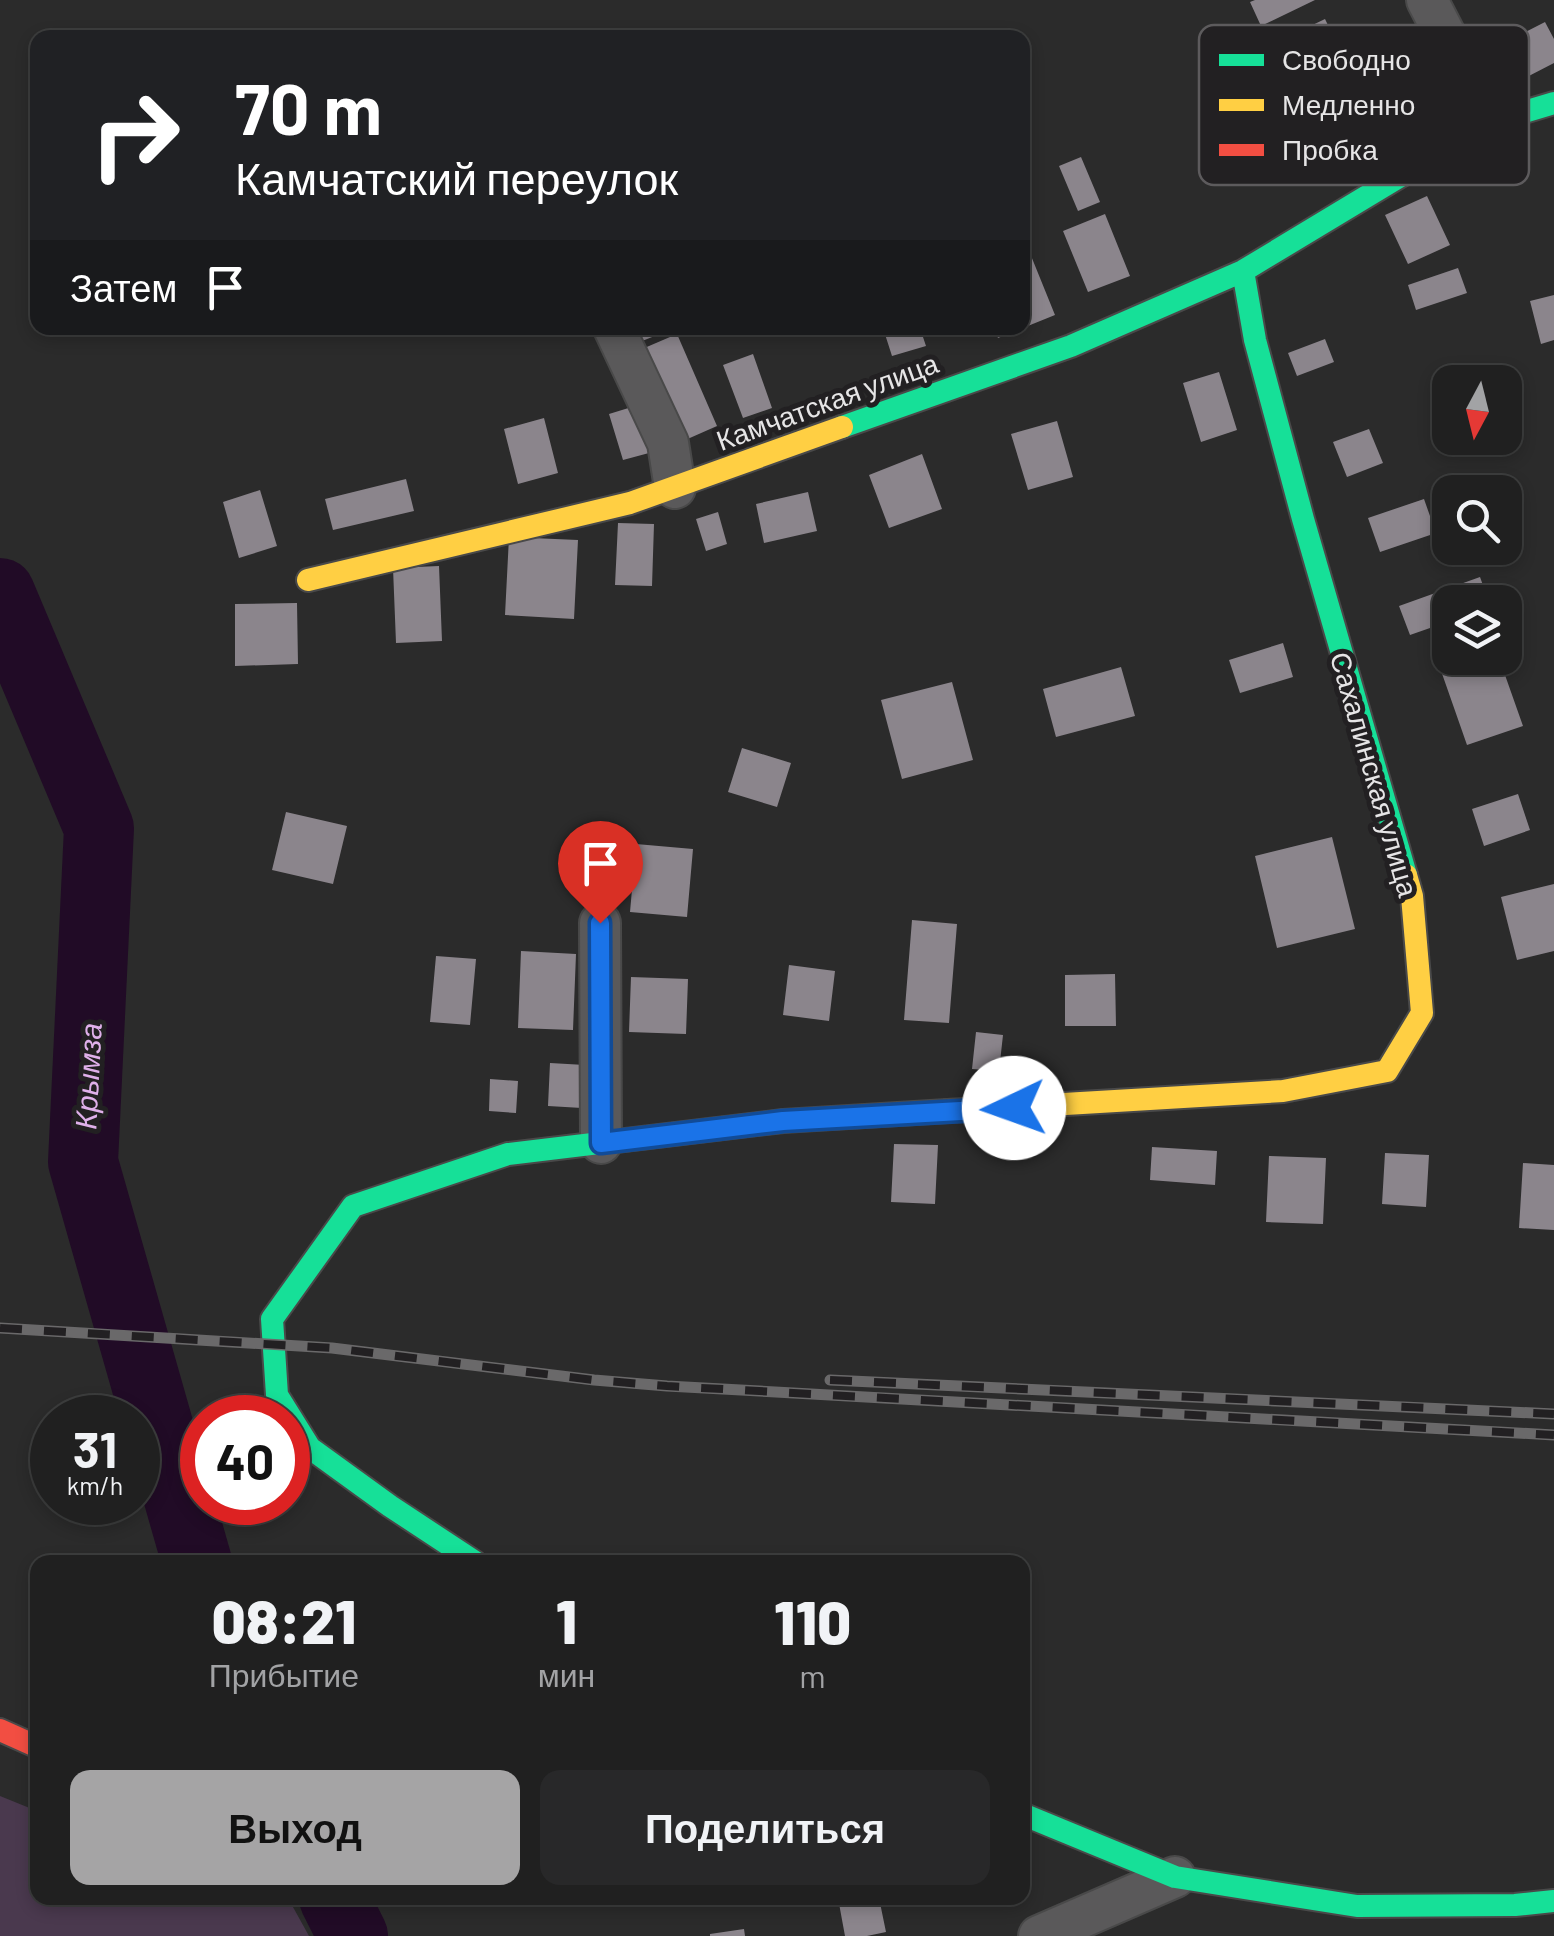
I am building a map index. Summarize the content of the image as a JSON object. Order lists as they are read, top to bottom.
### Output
{
  "streets": {
    "street": ["Камчатская улица", "Сахалинская улица"]
  },
  "crossings": [
    ["Камчатская улица", "Сахалинская улица"]
  ],
  "water": ["Крымза"],
  "legend": ["Свободно", "Медленно", "Пробка"],
  "north": "bottom",
  "page": {
    "turn": ["70 m", "Камчатский переулок"],
    "then": "Затем",
    "speed": "31 km/h",
    "limit": "40",
    "eta": [
      "08:21",
      "Прибытие",
      "1",
      "мин",
      "110",
      "m"
    ],
    "buttons": ["Выход", "Поделиться"]
  }
}
